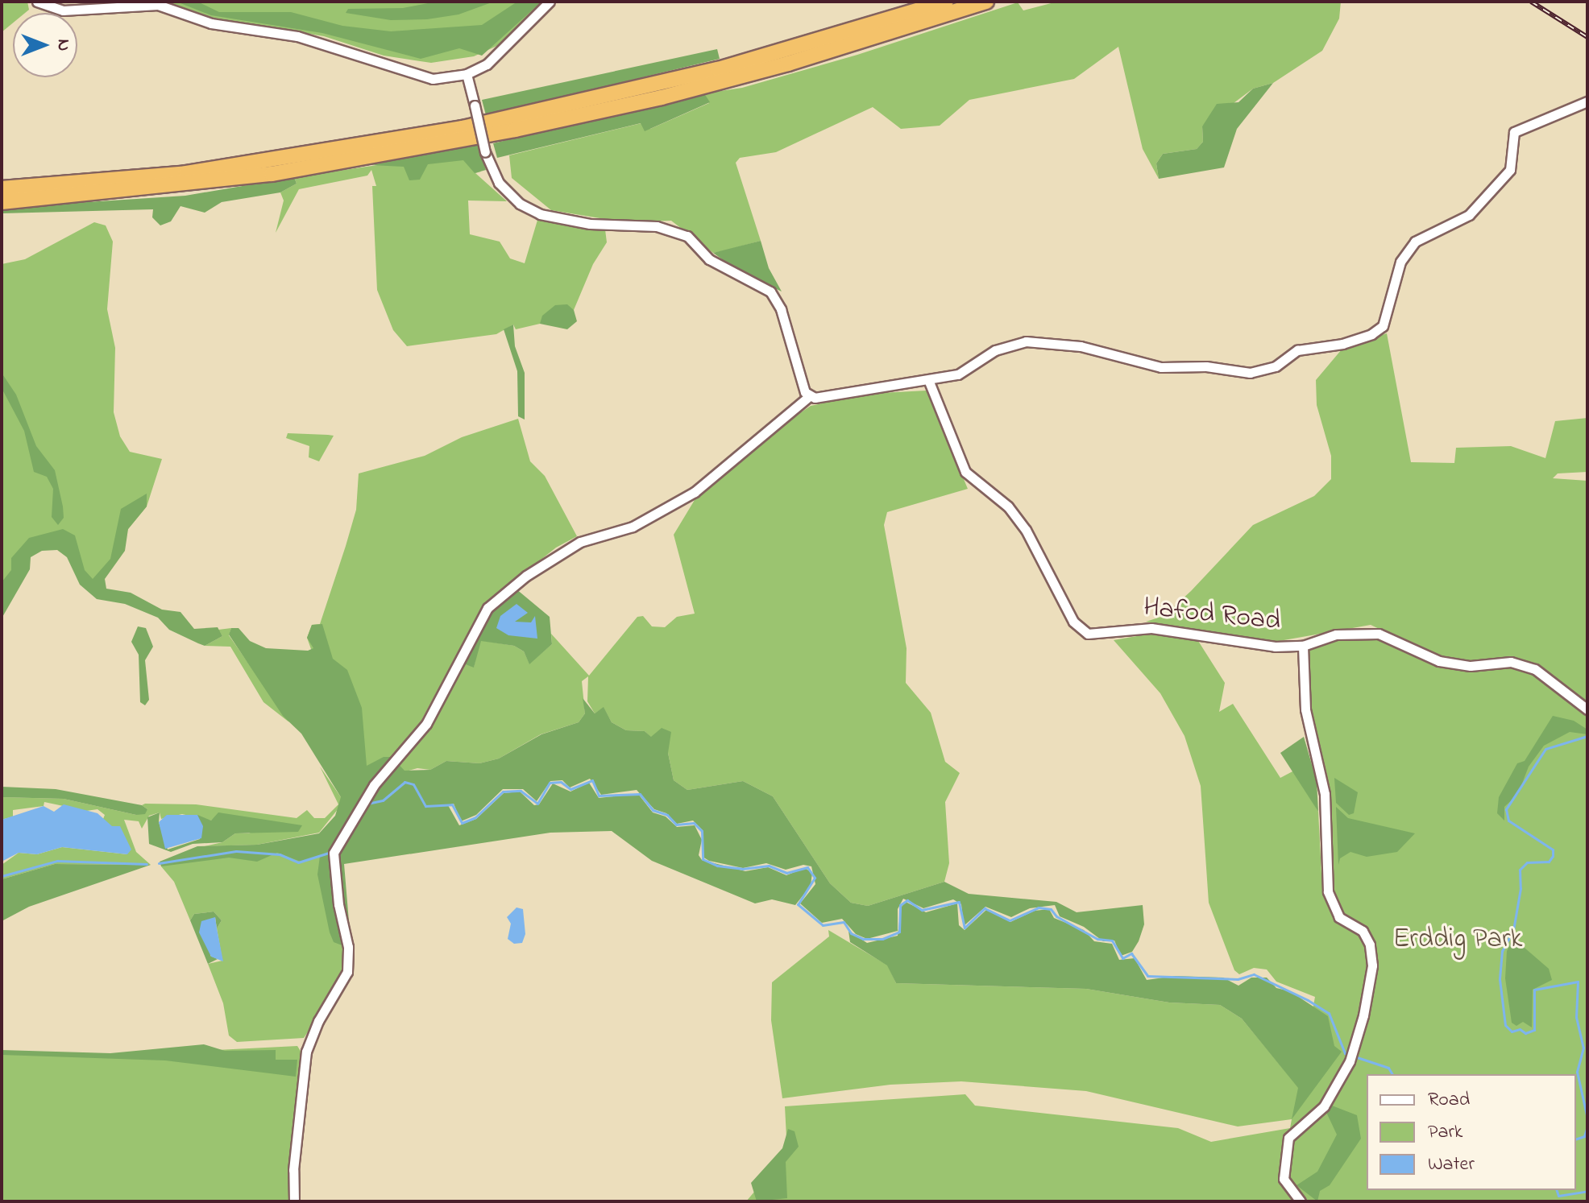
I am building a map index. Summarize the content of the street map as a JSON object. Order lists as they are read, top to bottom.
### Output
{
  "streets": {
    "street": ["Hafod Road"]
  },
  "parks": ["Erddig Park"],
  "legend": ["Road", "Park", "Water"],
  "north": "right"
}
